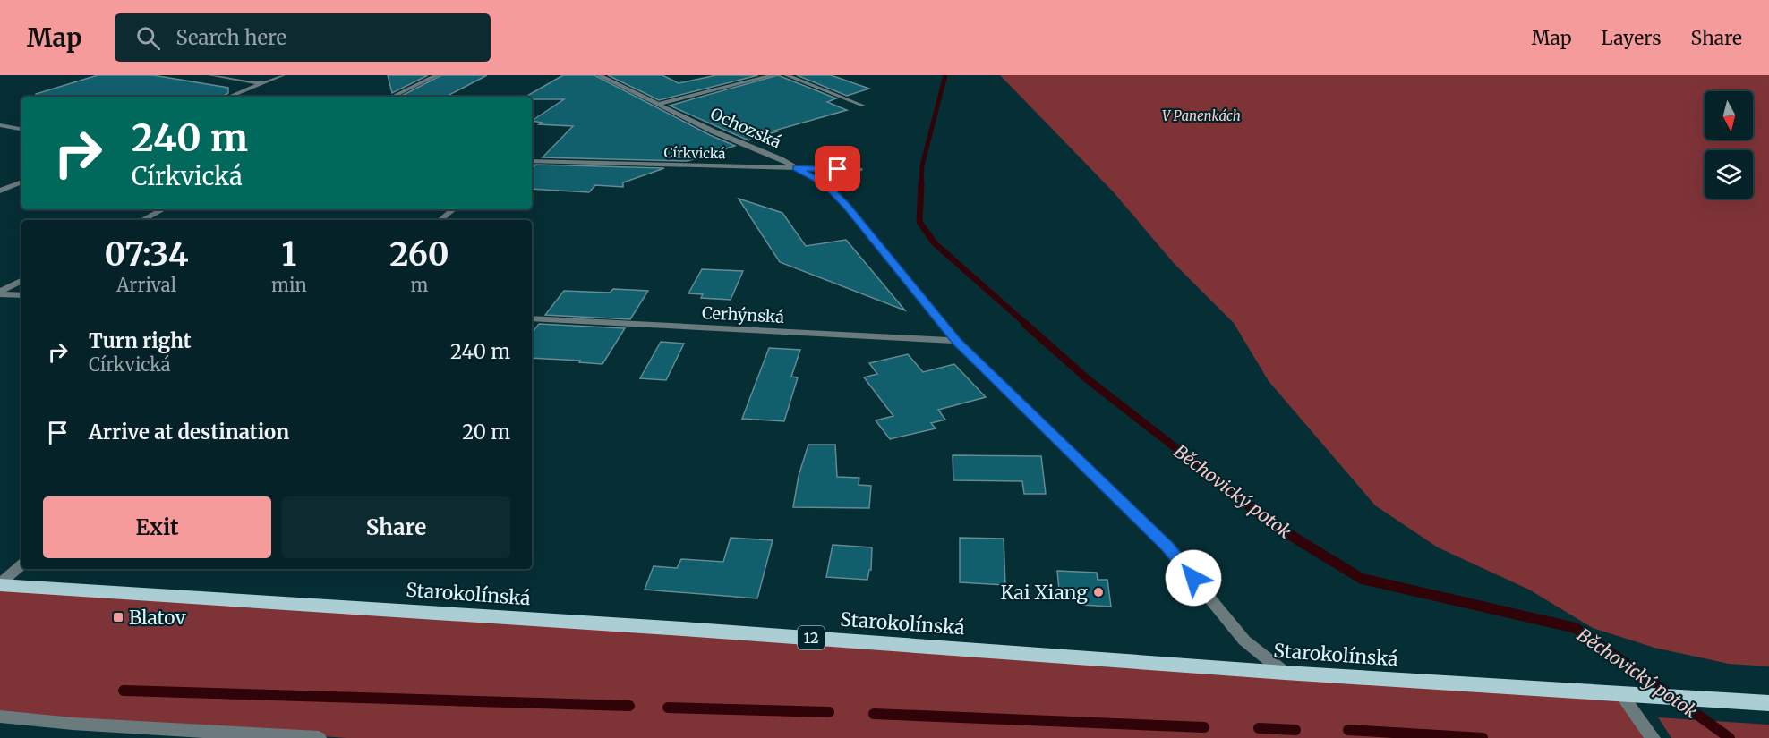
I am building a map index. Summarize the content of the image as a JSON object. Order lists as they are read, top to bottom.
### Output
{
  "streets": {
    "main road": ["Starokolínská", "12"],
    "street": ["Ochozská", "Církvická", "Cerhýnská"]
  },
  "crossings": [
    ["Ochozská", "Církvická"],
    ["Ochozská", "Cerhýnská"],
    ["Ochozská", "Starokolínská"]
  ],
  "water": ["Běchovický potok"],
  "parks": ["V Panenkách"],
  "places": {
    "other": ["Kai Xiang"],
    "transit": ["Blatov"]
  },
  "north": "bottom",
  "page": {
    "header": "Map",
    "search": "Search here",
    "nav": ["Map", "Layers", "Share"],
    "turn": ["240 m", "Církvická"],
    "eta": [
      "07:34",
      "Arrival",
      "1",
      "min",
      "260",
      "m"
    ],
    "list": [
      {
        "name": "Turn right",
        "note": "Církvická",
        "value": "240 m"
      },
      {
        "name": "Arrive at destination",
        "value": "20 m"
      }
    ],
    "buttons": ["Exit", "Share"]
  }
}
